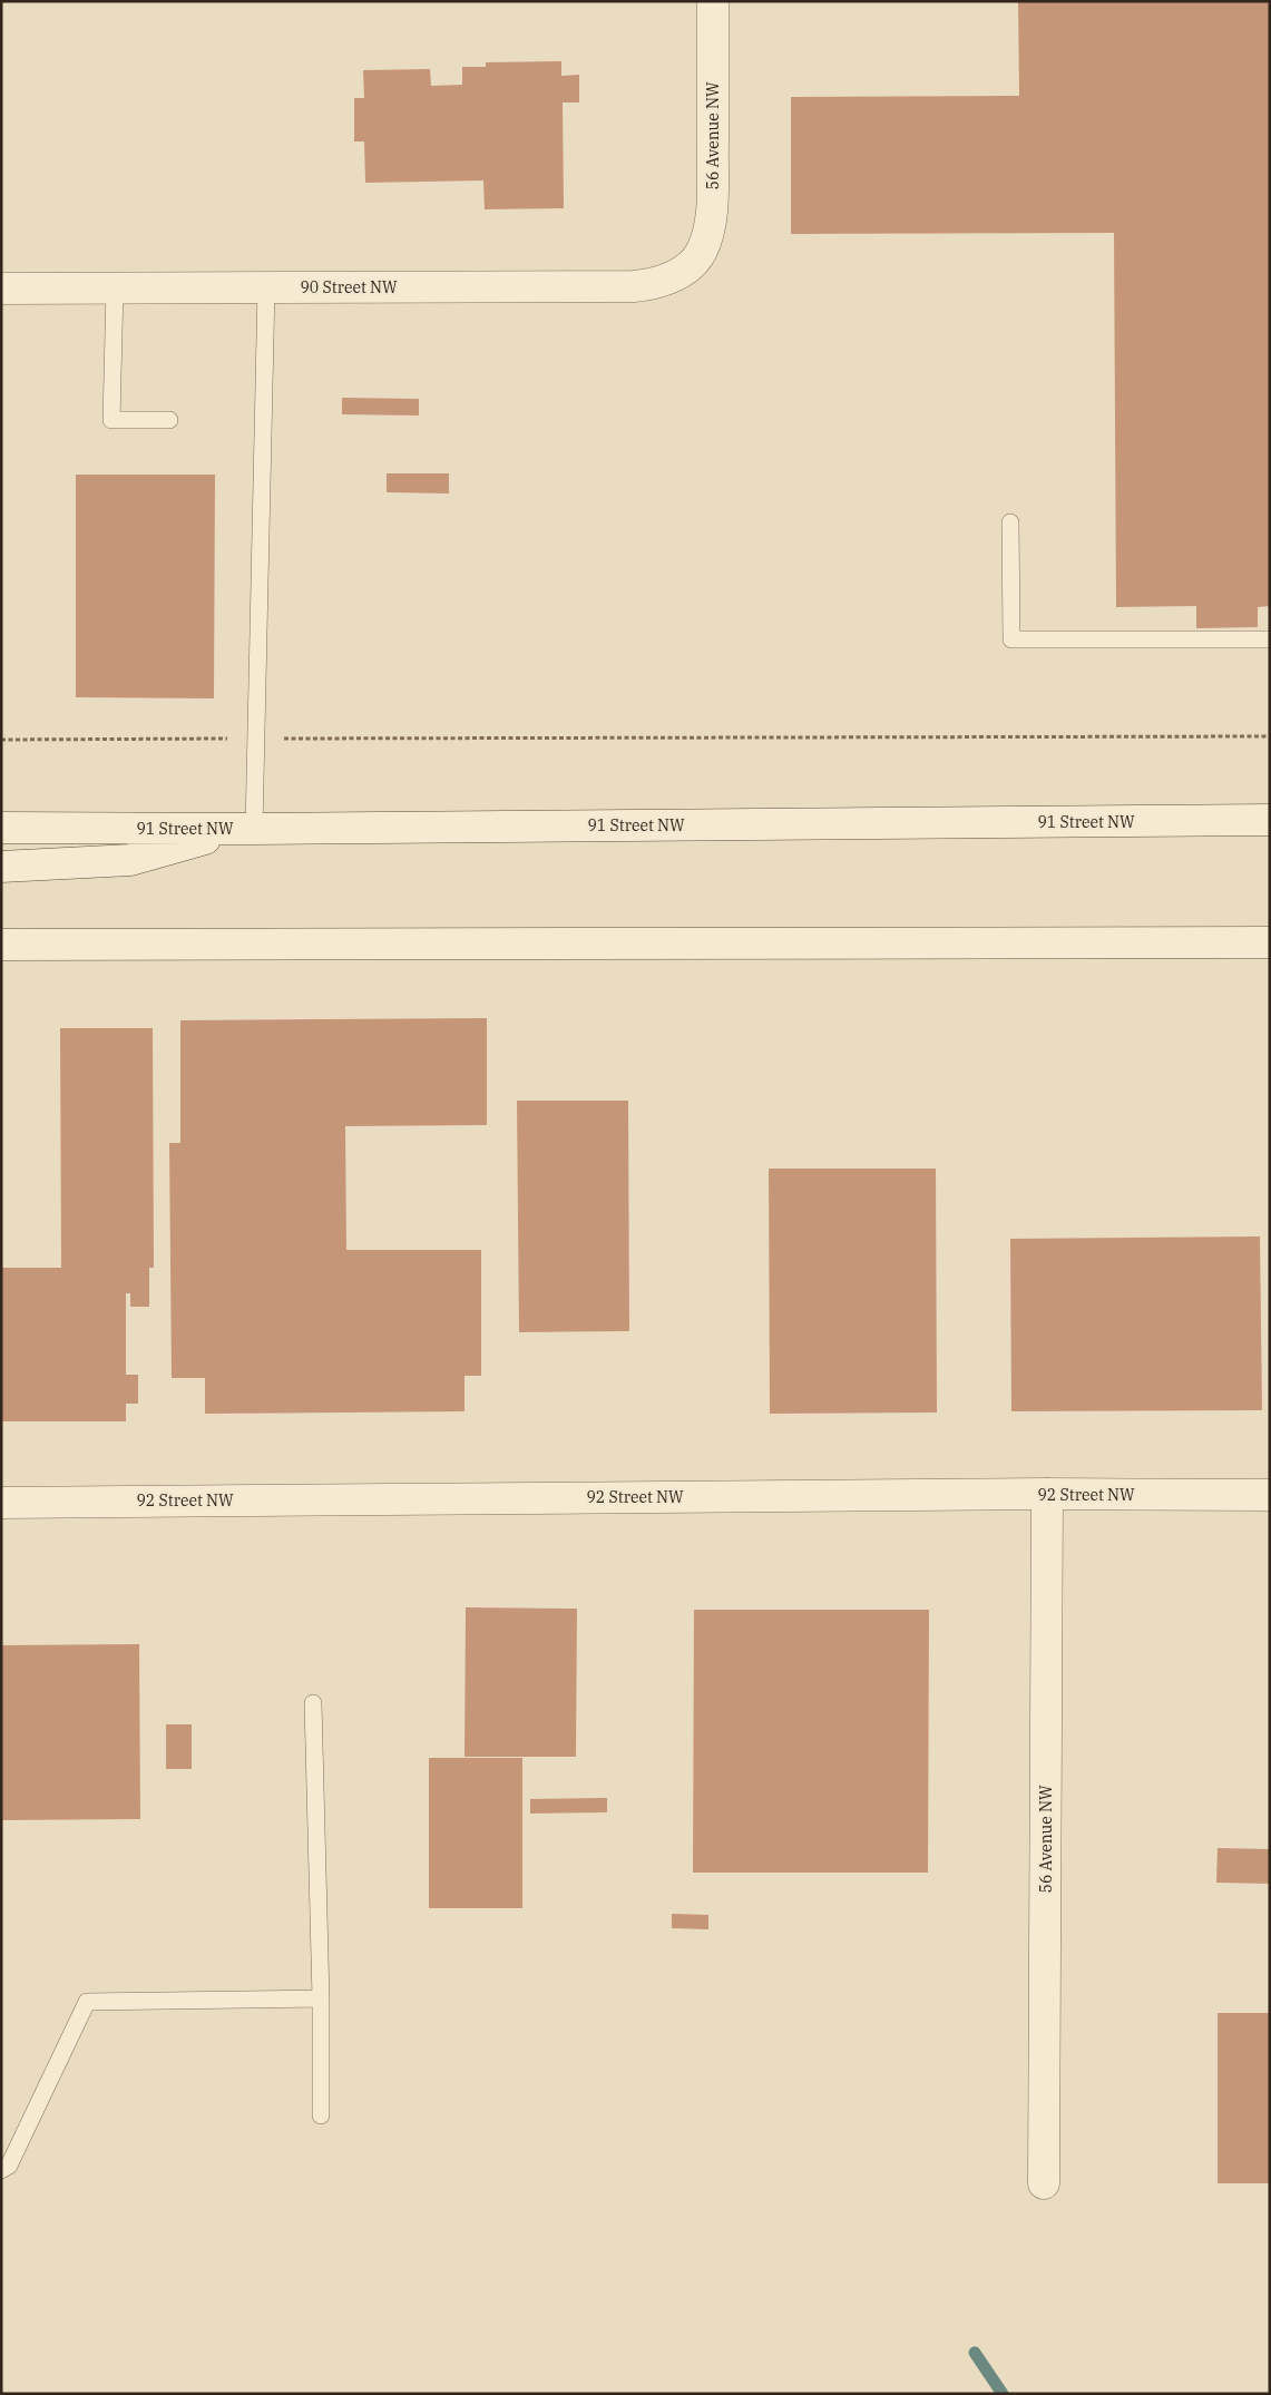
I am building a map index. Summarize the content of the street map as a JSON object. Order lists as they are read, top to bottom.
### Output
{
  "streets": {
    "street": [
      "56 Avenue NW",
      "90 Street NW",
      "91 Street NW",
      "92 Street NW"
    ]
  },
  "crossings": [
    ["56 Avenue NW", "90 Street NW"],
    ["56 Avenue NW", "92 Street NW"]
  ]
}
